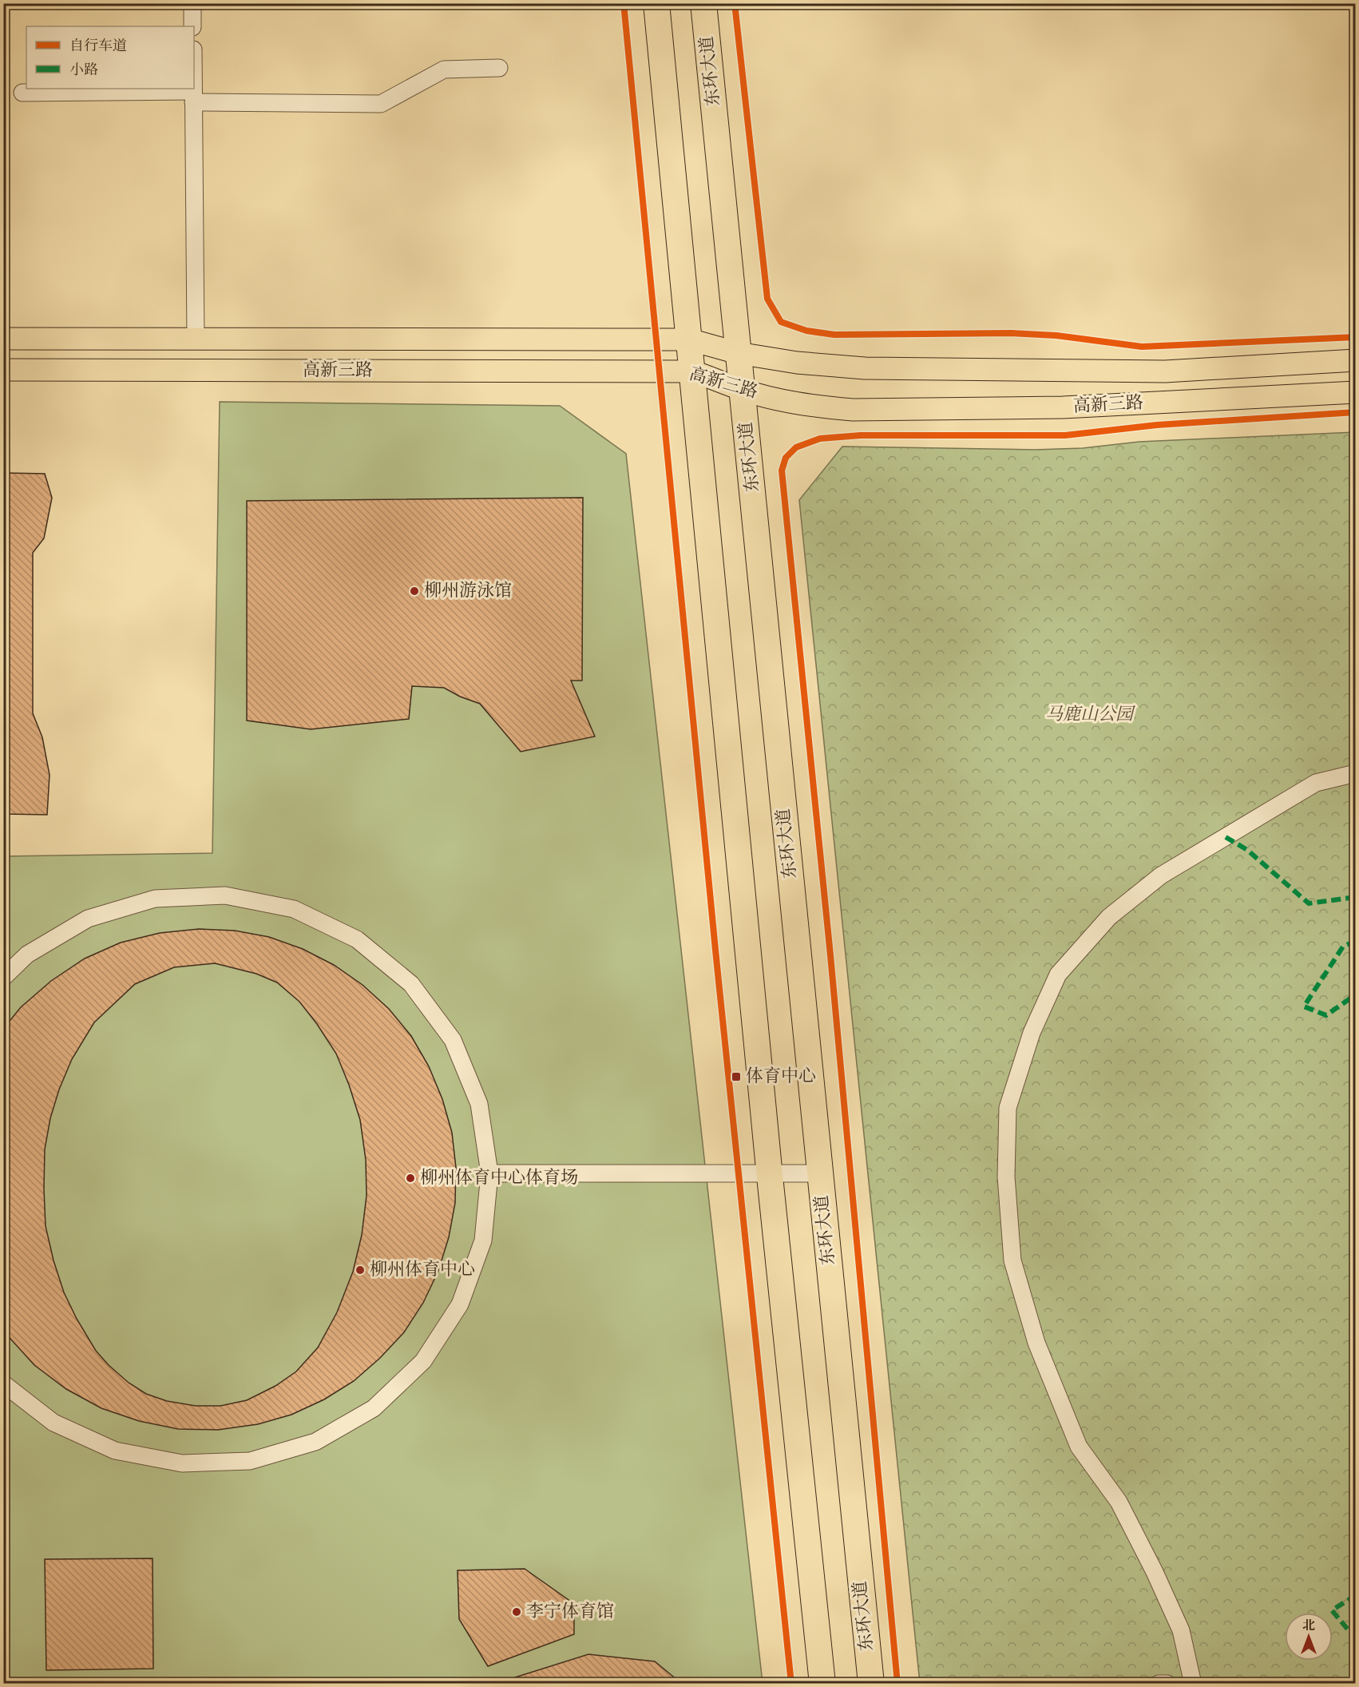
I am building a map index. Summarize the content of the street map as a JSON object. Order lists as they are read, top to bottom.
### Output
{
  "streets": {
    "highway": ["东环大道"],
    "main road": ["高新三路"]
  },
  "crossings": [
    ["东环大道", "高新三路"]
  ],
  "parks": ["马鹿山公园"],
  "places": {
    "other": [
      "柳州游泳馆",
      "柳州体育中心体育场",
      "柳州体育中心",
      "李宁体育馆"
    ],
    "transit": ["体育中心"]
  },
  "legend": ["自行车道", "小路"],
  "north": "top"
}
